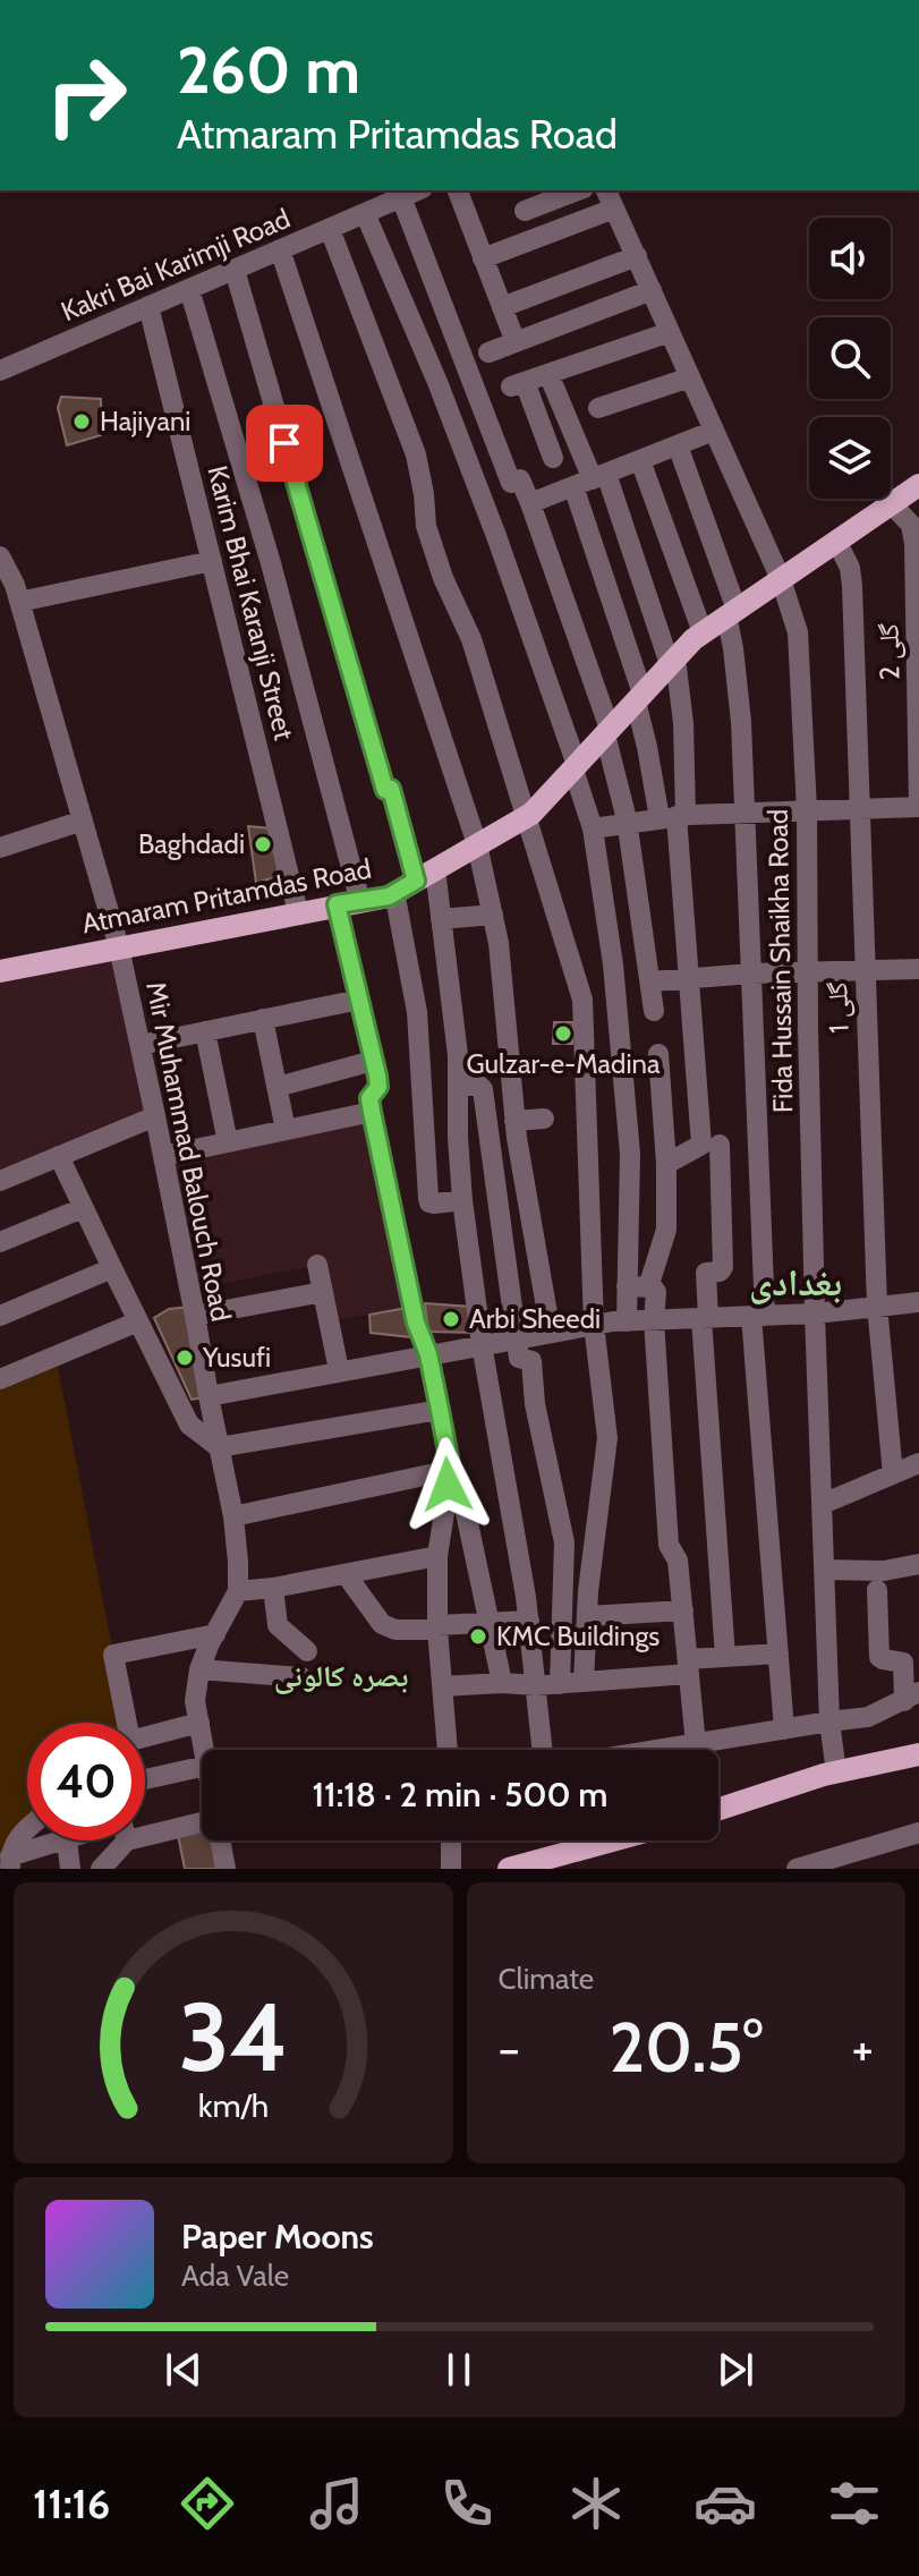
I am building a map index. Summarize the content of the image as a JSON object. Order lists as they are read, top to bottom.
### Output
{
  "streets": {
    "main road": ["Atmaram Pritamdas Road"],
    "street": [
      "Kakri Bai Karimji Road",
      "Karim Bhai Karanji Street",
      "گلی 2",
      "Fida Hussain Shaikha Road",
      "گلی 1",
      "Mir Muhammad Balouch Road"
    ]
  },
  "crossings": [
    ["Kakri Bai Karimji Road", "Karim Bhai Karanji Street"],
    ["Karim Bhai Karanji Street", "Atmaram Pritamdas Road"],
    ["گلی 2", "Atmaram Pritamdas Road"],
    ["Atmaram Pritamdas Road", "Fida Hussain Shaikha Road"],
    ["Atmaram Pritamdas Road", "گلی 1"],
    ["Atmaram Pritamdas Road", "Mir Muhammad Balouch Road"]
  ],
  "districts": ["بغدادی", "بصرہ کالونی"],
  "places": [
    "Hajiyani",
    "Baghdadi",
    "Gulzar-e-Madina",
    "Arbi Sheedi",
    "Yusufi",
    "KMC Buildings"
  ],
  "page": {
    "turn": ["260 m", "Atmaram Pritamdas Road"],
    "limit": "40",
    "trip": "11:18 · 2 min · 500 m",
    "tile": "Climate",
    "heat": ["−", "20.5°", "+"],
    "song": ["Paper Moons", "Ada Vale"],
    "tabs": "11:16",
    "gauge": ["34", "km/h"]
  }
}
